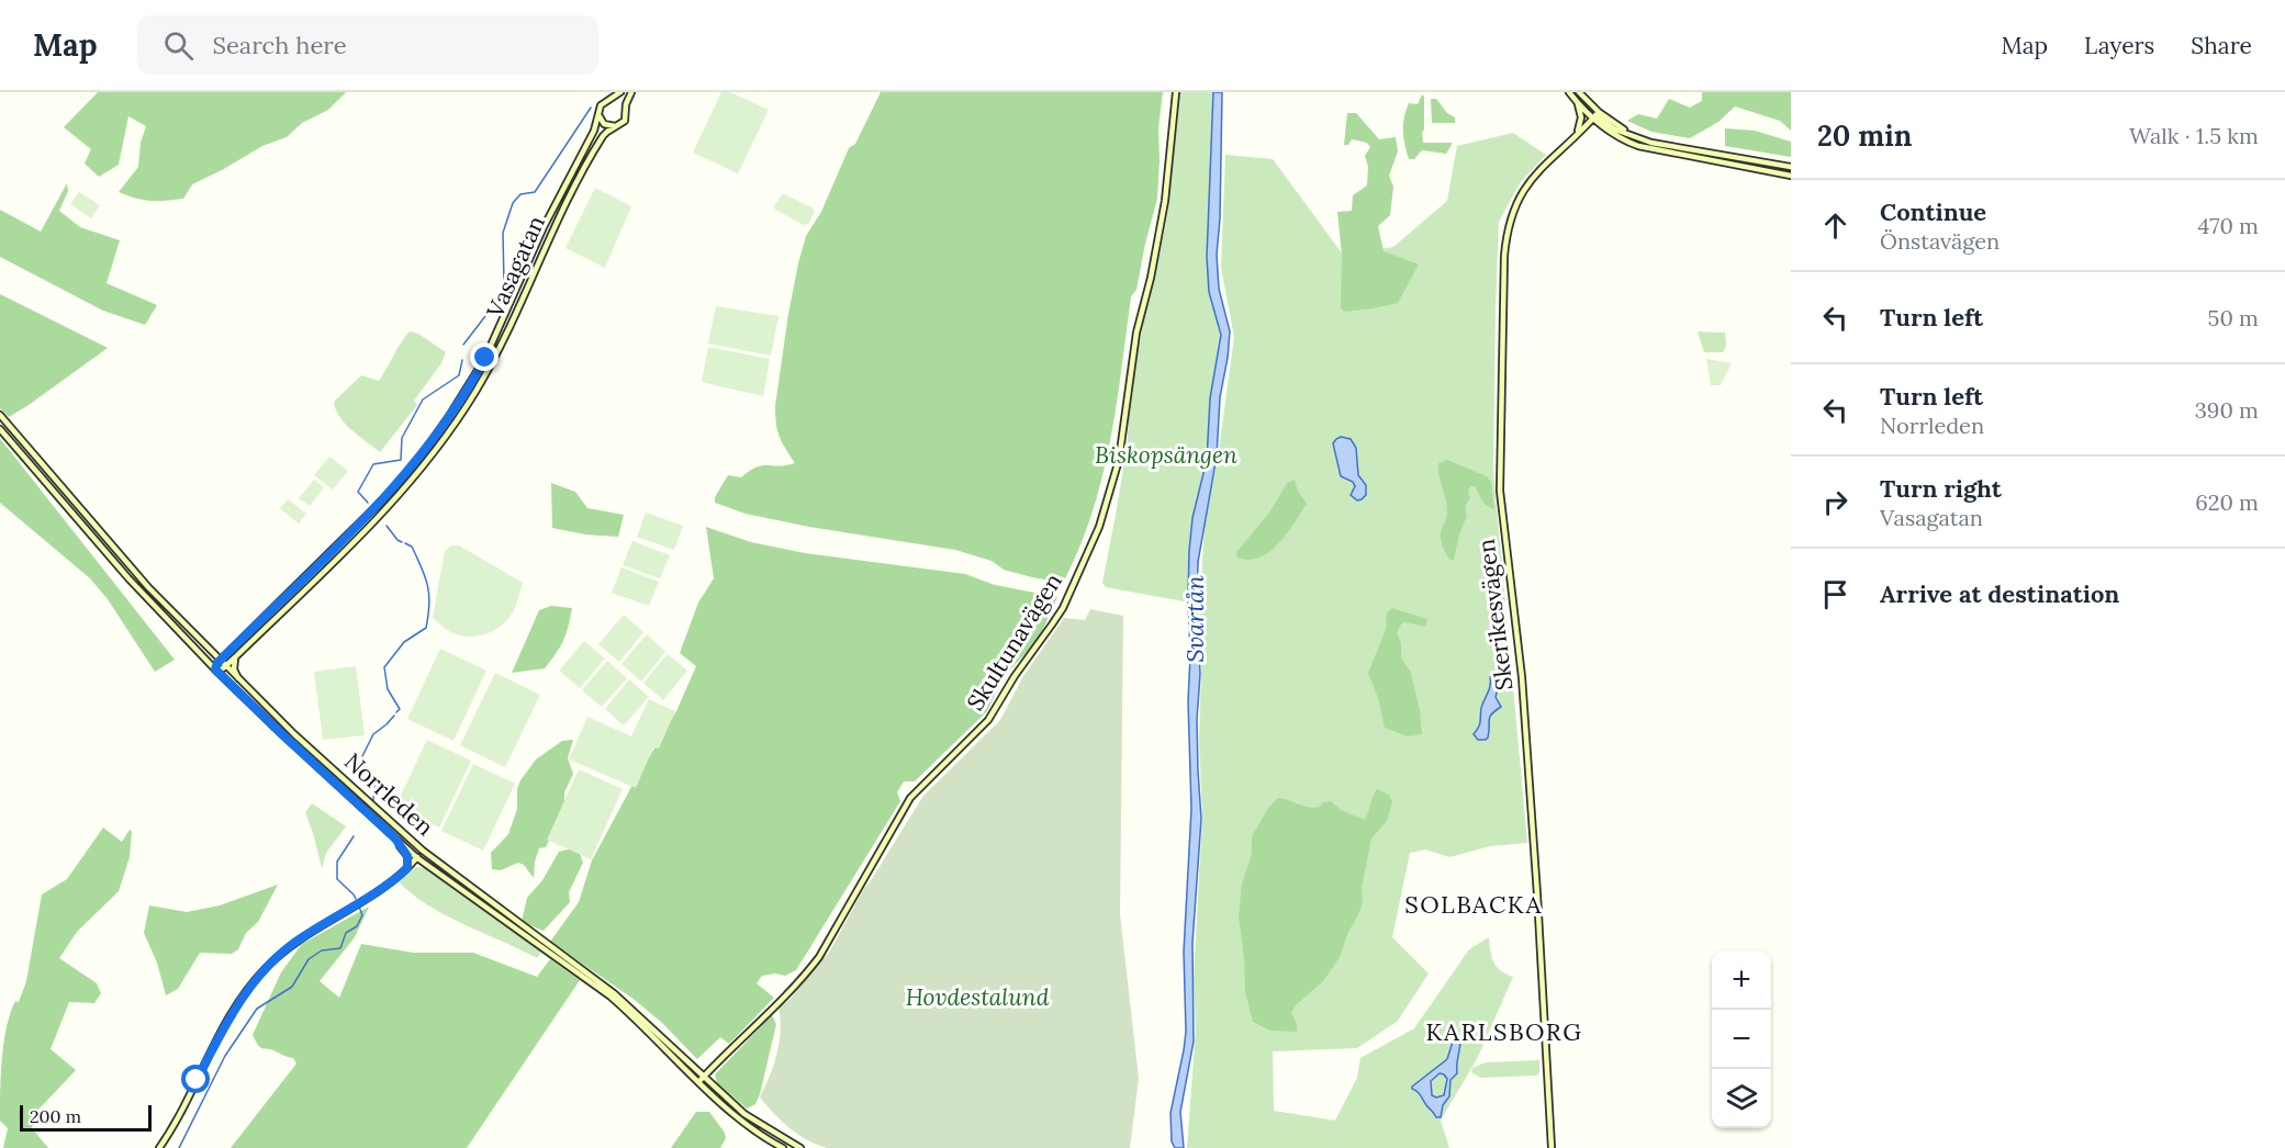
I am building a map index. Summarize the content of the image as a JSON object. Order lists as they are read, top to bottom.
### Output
{
  "streets": {
    "street": [
      "Vasagatan",
      "Skerikesvägen",
      "Skultunavägen",
      "Norrleden"
    ]
  },
  "crossings": [
    ["Vasagatan", "Norrleden"],
    ["Skultunavägen", "Norrleden"]
  ],
  "districts": ["SOLBACKA", "KARLSBORG"],
  "water": ["Svartån"],
  "parks": ["Biskopsängen", "Hovdestalund"],
  "scale_bar": "200 m",
  "page": {
    "header": "Map",
    "search": "Search here",
    "nav": ["Map", "Layers", "Share"],
    "heading": ["20 min", "Walk · 1.5 km"],
    "list": [
      ["Continue", "Önstavägen", "470 m"],
      ["Turn left", "50 m"],
      ["Turn left", "Norrleden", "390 m"],
      ["Turn right", "Vasagatan", "620 m"],
      "Arrive at destination"
    ],
    "map_buttons": ["+", "−"],
    "scale": "200 m"
  }
}
